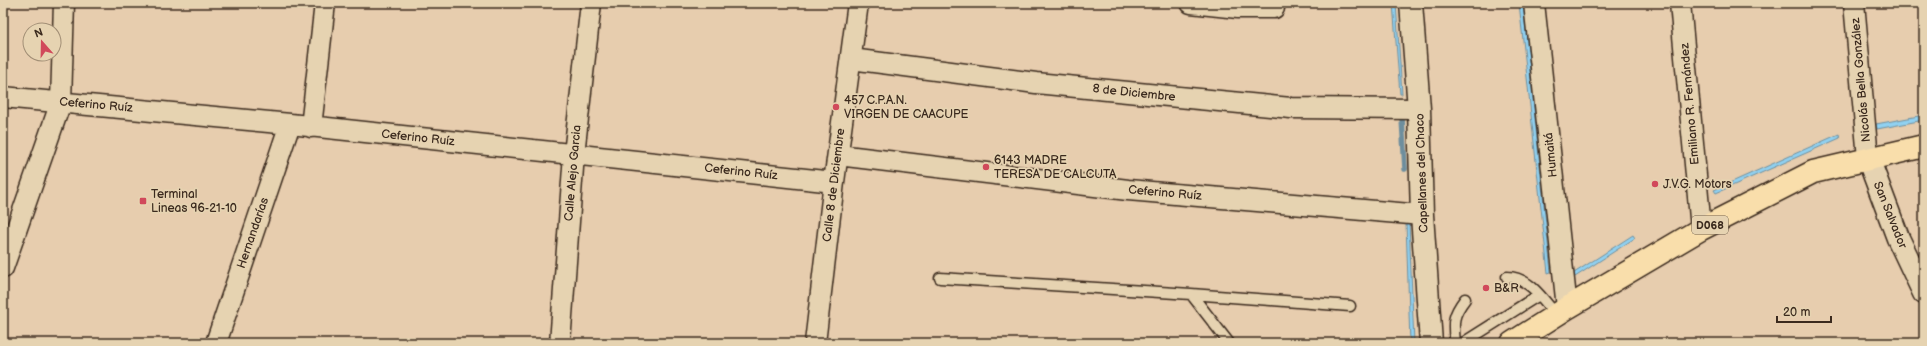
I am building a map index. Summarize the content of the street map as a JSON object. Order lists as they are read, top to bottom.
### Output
{
  "streets": {
    "main road": ["D068"],
    "street": [
      "Nicolás Bella González",
      "8 de Diciembre",
      "Emiliano R. Fernández",
      "Ceferino Ruíz",
      "Humaitá",
      "Calle Alejo Garcia",
      "Capellanes del Chaco",
      "Calle 8 de Diciembre",
      "San Salvador",
      "Hernandarías"
    ]
  },
  "crossings": [
    ["Nicolás Bella González", "San Salvador"],
    ["Nicolás Bella González", "D068"],
    ["8 de Diciembre", "Capellanes del Chaco"],
    ["8 de Diciembre", "Calle 8 de Diciembre"],
    ["Emiliano R. Fernández", "D068"],
    ["Ceferino Ruíz", "Calle Alejo Garcia"],
    ["Ceferino Ruíz", "Capellanes del Chaco"],
    ["Ceferino Ruíz", "Calle 8 de Diciembre"],
    ["Ceferino Ruíz", "Hernandarías"],
    ["Humaitá", "D068"],
    ["San Salvador", "D068"]
  ],
  "places": {
    "other": [
      "457 C.P.A.N. VIRGEN DE CAACUPE",
      "6143 MADRE TERESA DE CALCUTA",
      "J.V.G. Motors",
      "B&R"
    ],
    "transit": ["Terminal Lineas 96-21-10"]
  },
  "scale_bar": "20 m",
  "north": "top"
}
